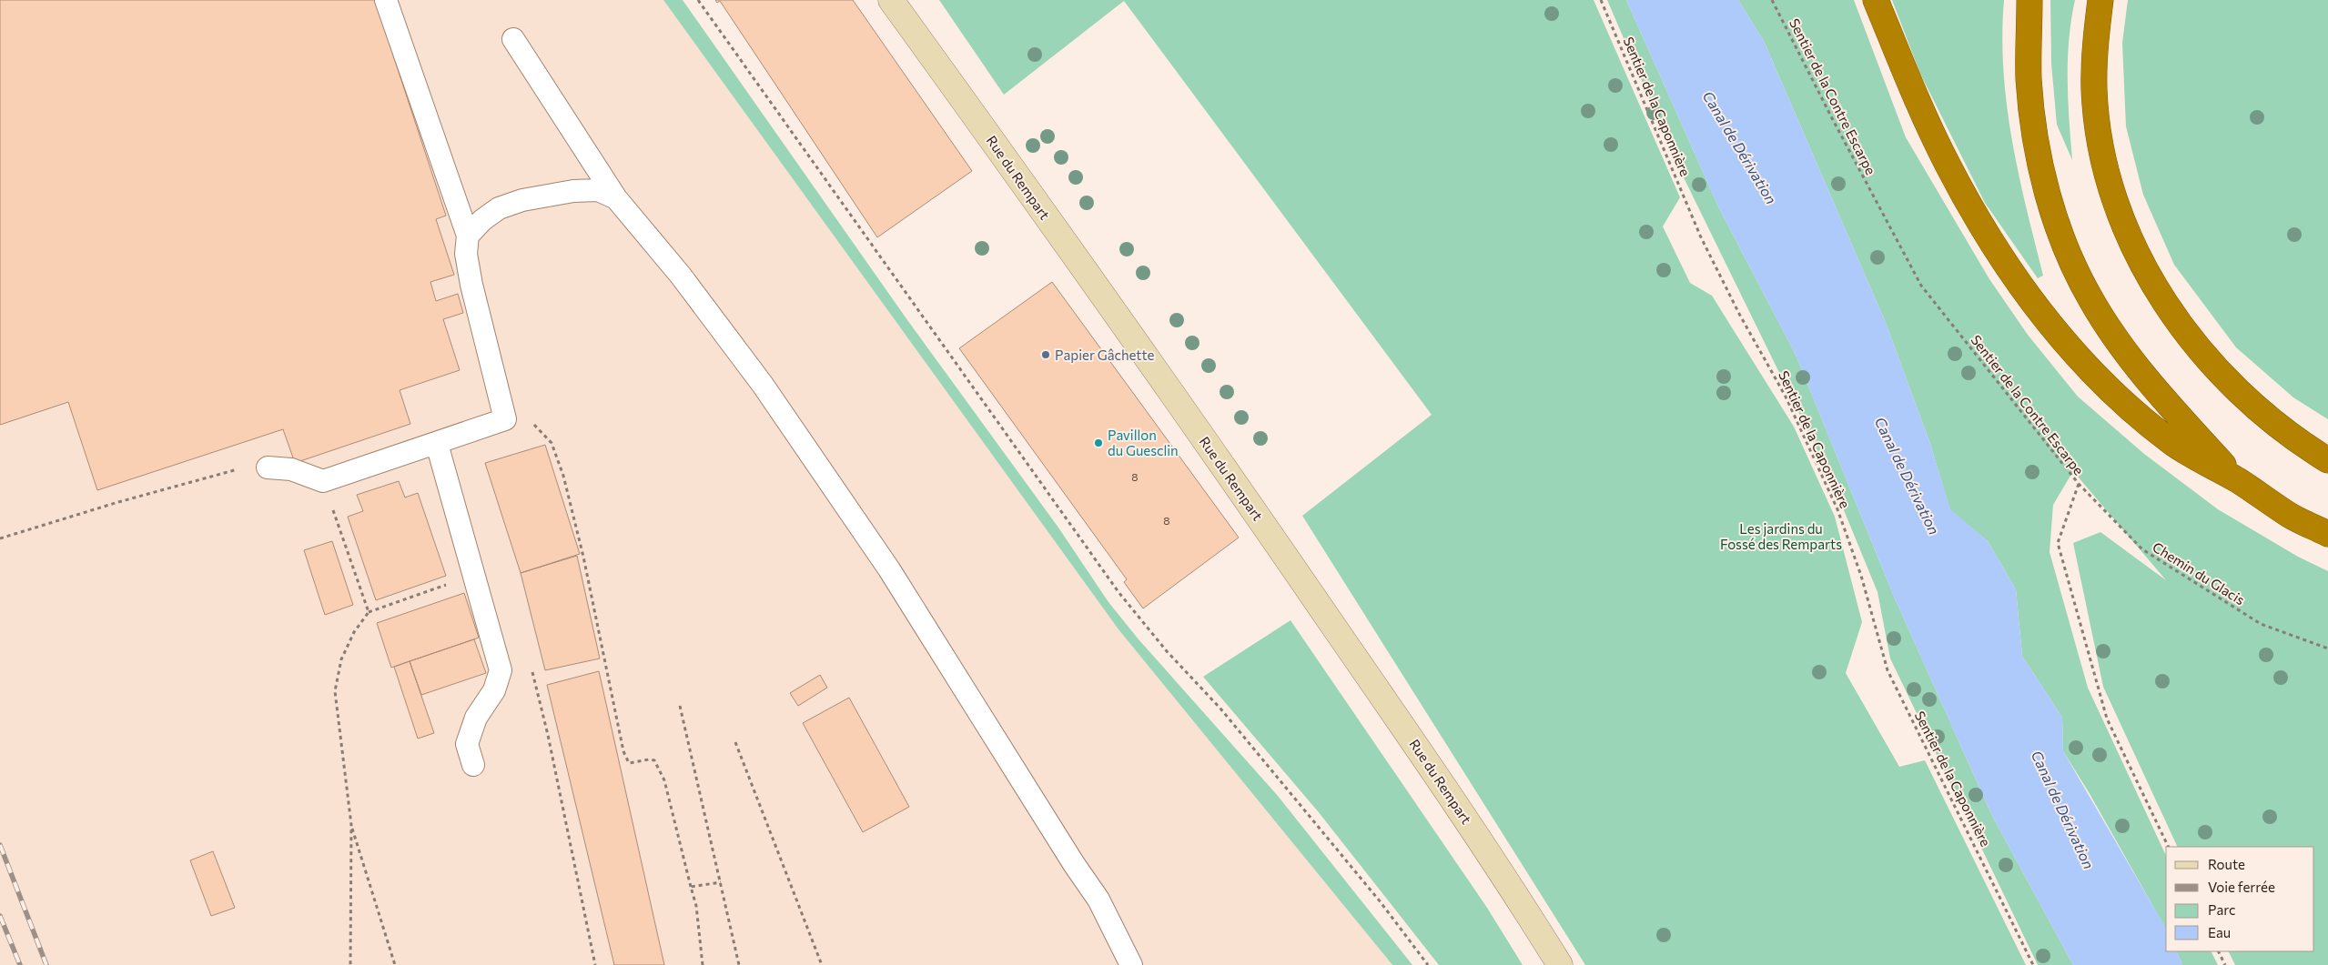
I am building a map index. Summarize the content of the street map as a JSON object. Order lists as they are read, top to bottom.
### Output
{
  "streets": {
    "street": ["Rue du Rempart"],
    "path": ["Sentier de la Contre Escarpe", "Sentier de la Caponnière", "Chemin du Glacis"]
  },
  "crossings": [
    ["Sentier de la Contre Escarpe", "Chemin du Glacis"]
  ],
  "water": ["Canal de Dérivation"],
  "parks": ["Les jardins du Fossé des Remparts"],
  "places": ["Papier Gâchette", "Pavillon du Guesclin"],
  "house_numbers": ["8", "8"],
  "legend": [
    "Route",
    "Voie ferrée",
    "Parc",
    "Eau"
  ]
}
